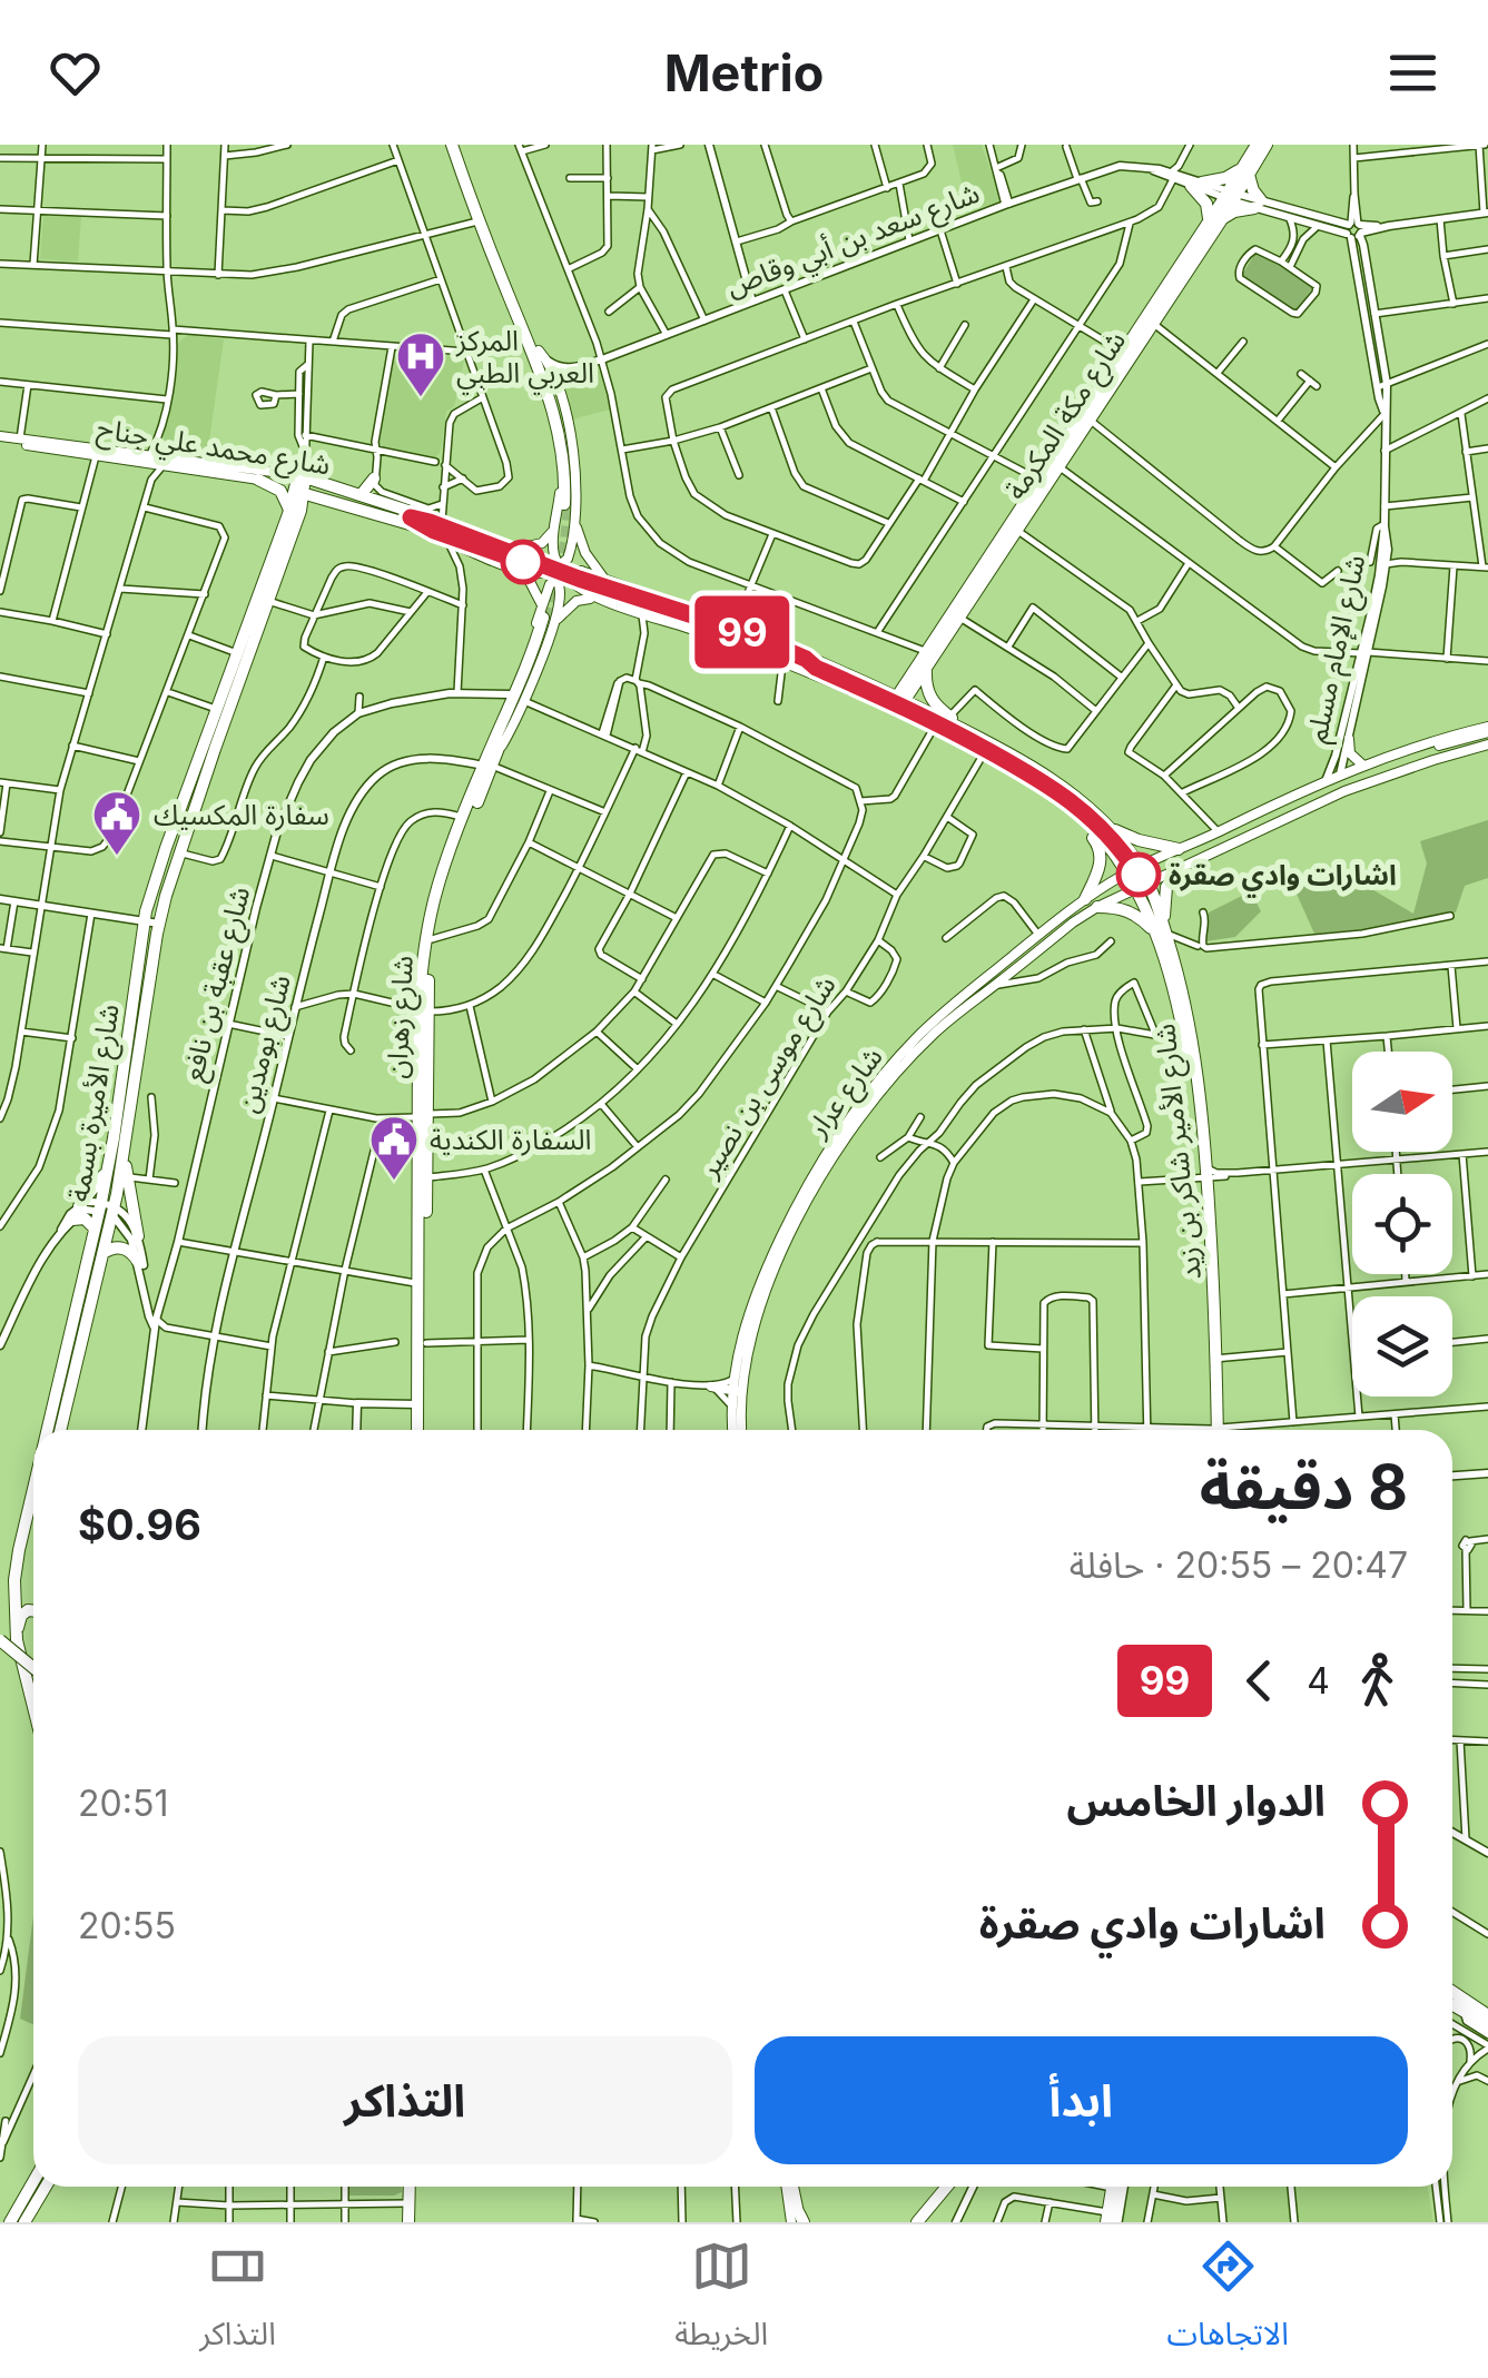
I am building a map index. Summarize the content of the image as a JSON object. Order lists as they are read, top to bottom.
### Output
{
  "streets": {
    "main road": [
      "شارع مكة المكرمة",
      "شارع محمد علي جناح",
      "شارع زهران",
      "شارع عرار",
      "شارع الأميرة بسمة",
      "شارع الأمير شاكر بن زيد"
    ],
    "street": [
      "شارع سعد بن أبي وقاص",
      "شارع الإمام مسلم",
      "شارع عقبة بن نافع",
      "شارع بومدين",
      "شارع موسى بن نصير"
    ]
  },
  "crossings": [
    ["شارع سعد بن أبي وقاص", "شارع مكة المكرمة"],
    ["شارع محمد علي جناح", "شارع الأميرة بسمة"],
    ["شارع الإمام مسلم", "شارع عرار"],
    ["شارع زهران", "شارع بومدين"],
    ["شارع عرار", "شارع الأمير شاكر بن زيد"]
  ],
  "places": {
    "hospital": ["المركز العربي الطبي"],
    "public building": ["سفارة المكسيك", "السفارة الكندية"],
    "other": ["اشارات وادي صقرة"]
  },
  "lines": ["bus line 99"],
  "north": "right",
  "page": {
    "header": "Metrio",
    "on_map": "99",
    "heading": ["8 دقيقة", "20:47 – 20:55 · حافلة", "$0.96"],
    "legs": ["4", "99"],
    "list": [
      {
        "name": "الدوار الخامس",
        "value": "20:51"
      },
      {
        "name": "اشارات وادي صقرة",
        "value": "20:55"
      }
    ],
    "buttons": ["ابدأ", "التذاكر"],
    "tabs": ["الاتجاهات", "الخريطة", "التذاكر"]
  }
}
